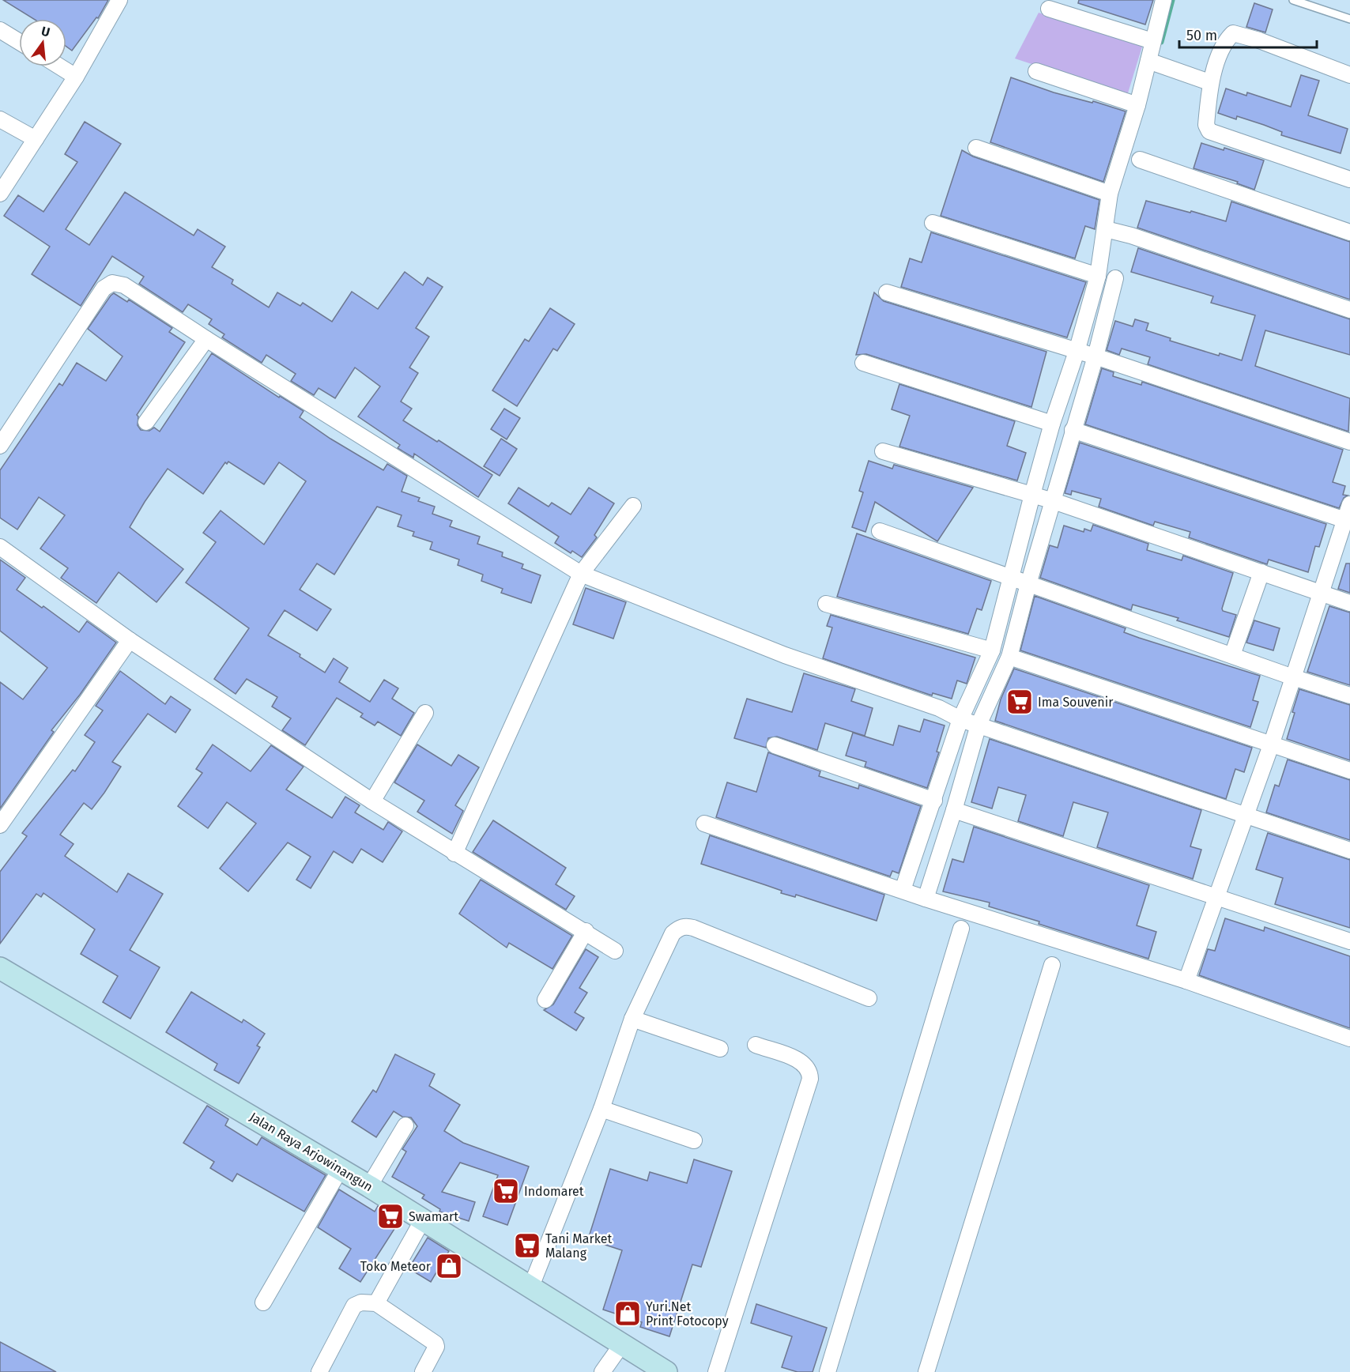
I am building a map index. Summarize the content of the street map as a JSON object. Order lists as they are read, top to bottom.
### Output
{
  "streets": {
    "main road": ["Jalan Raya Arjowinangun"]
  },
  "places": {
    "supermarket": [
      "Ima Souvenir",
      "Indomaret",
      "Swamart",
      "Tani Market Malang"
    ],
    "shop": ["Toko Meteor", "Yuri.Net Print Fotocopy"]
  },
  "scale_bar": "50 m",
  "north": "top"
}
